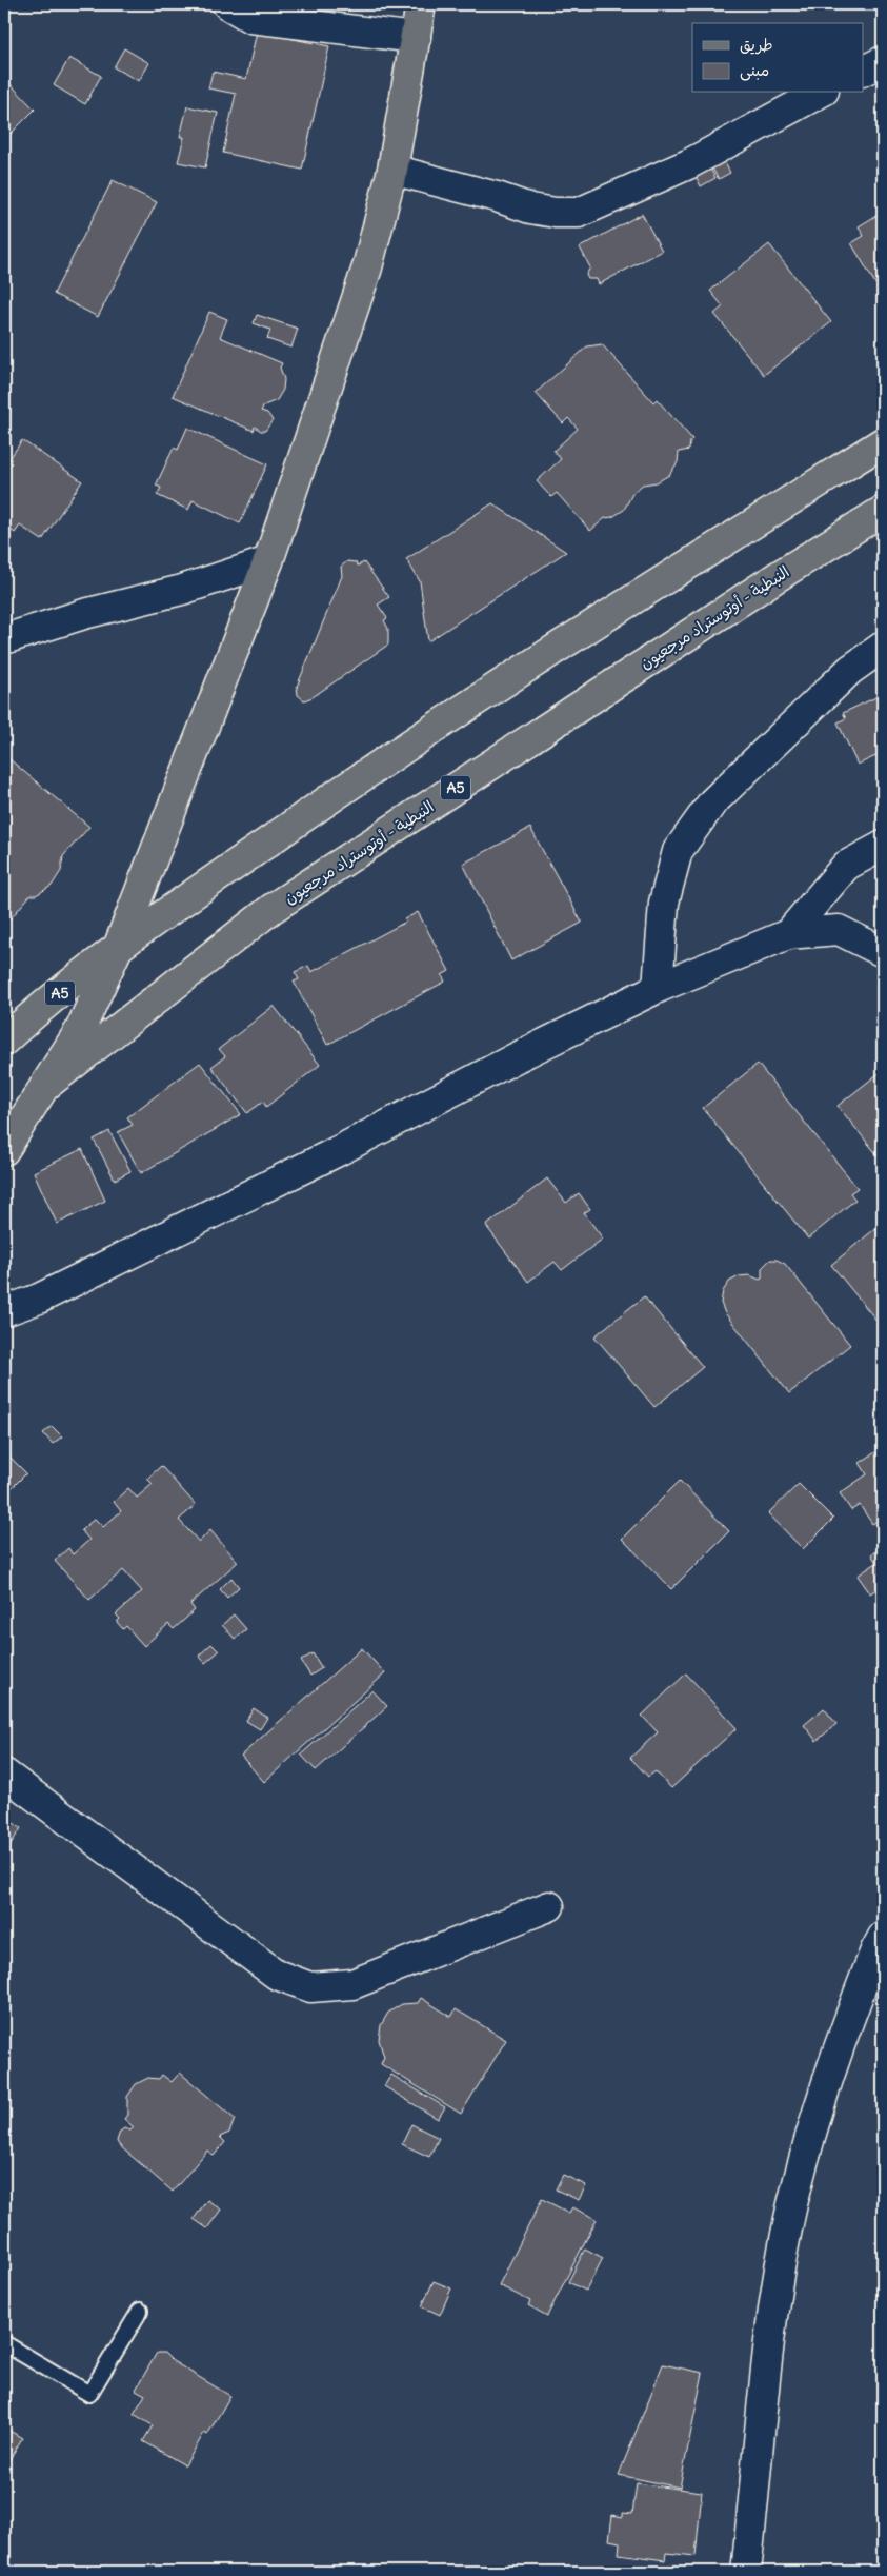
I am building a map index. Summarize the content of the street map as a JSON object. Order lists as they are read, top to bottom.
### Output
{
  "streets": {
    "main road": ["النبطية - أوتوستراد مرجعيون", "A5"]
  },
  "legend": ["طريق", "مبنى"]
}
